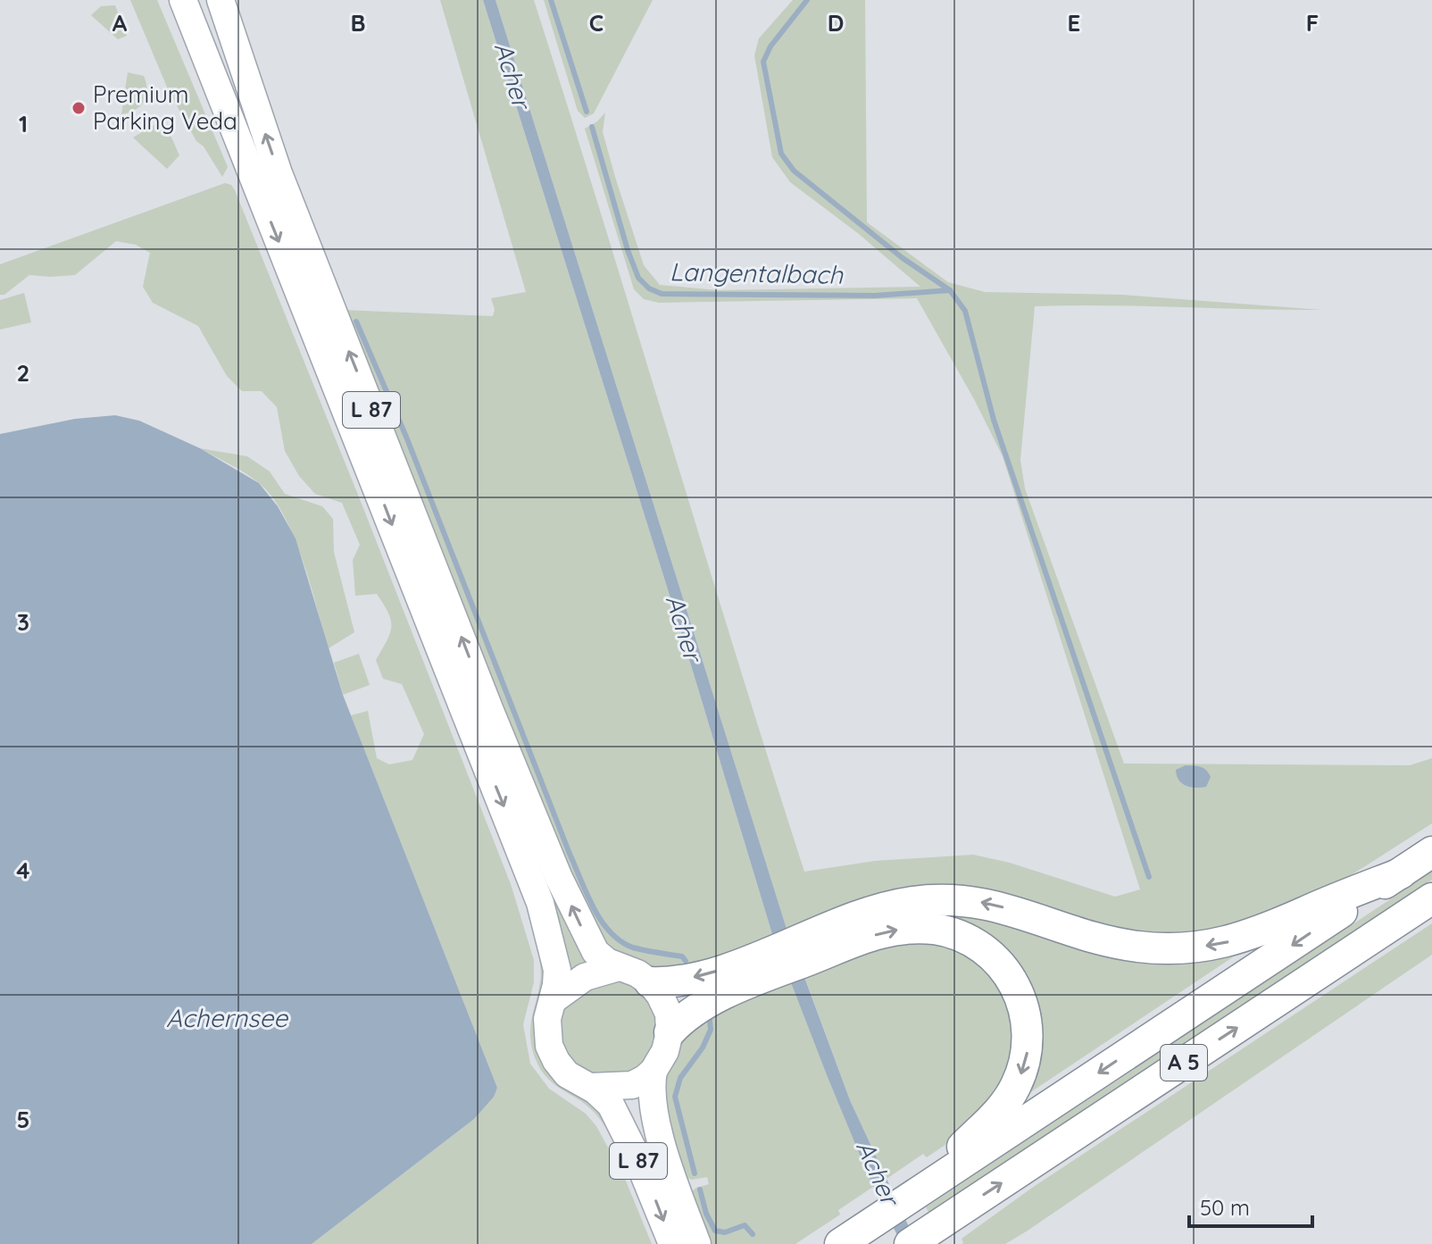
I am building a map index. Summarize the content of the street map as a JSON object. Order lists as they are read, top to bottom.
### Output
{
  "streets": {
    "highway": ["A 5"],
    "main road": ["L 87"]
  },
  "water": ["Acher", "Langentalbach", "Achernsee"],
  "places": ["Premium Parking Veda"],
  "scale_bar": "50 m",
  "grid": {
    "columns": [
      "A",
      "B",
      "C",
      "D",
      "E",
      "F"
    ],
    "rows": [
      "1",
      "2",
      "3",
      "4",
      "5"
    ]
  }
}
